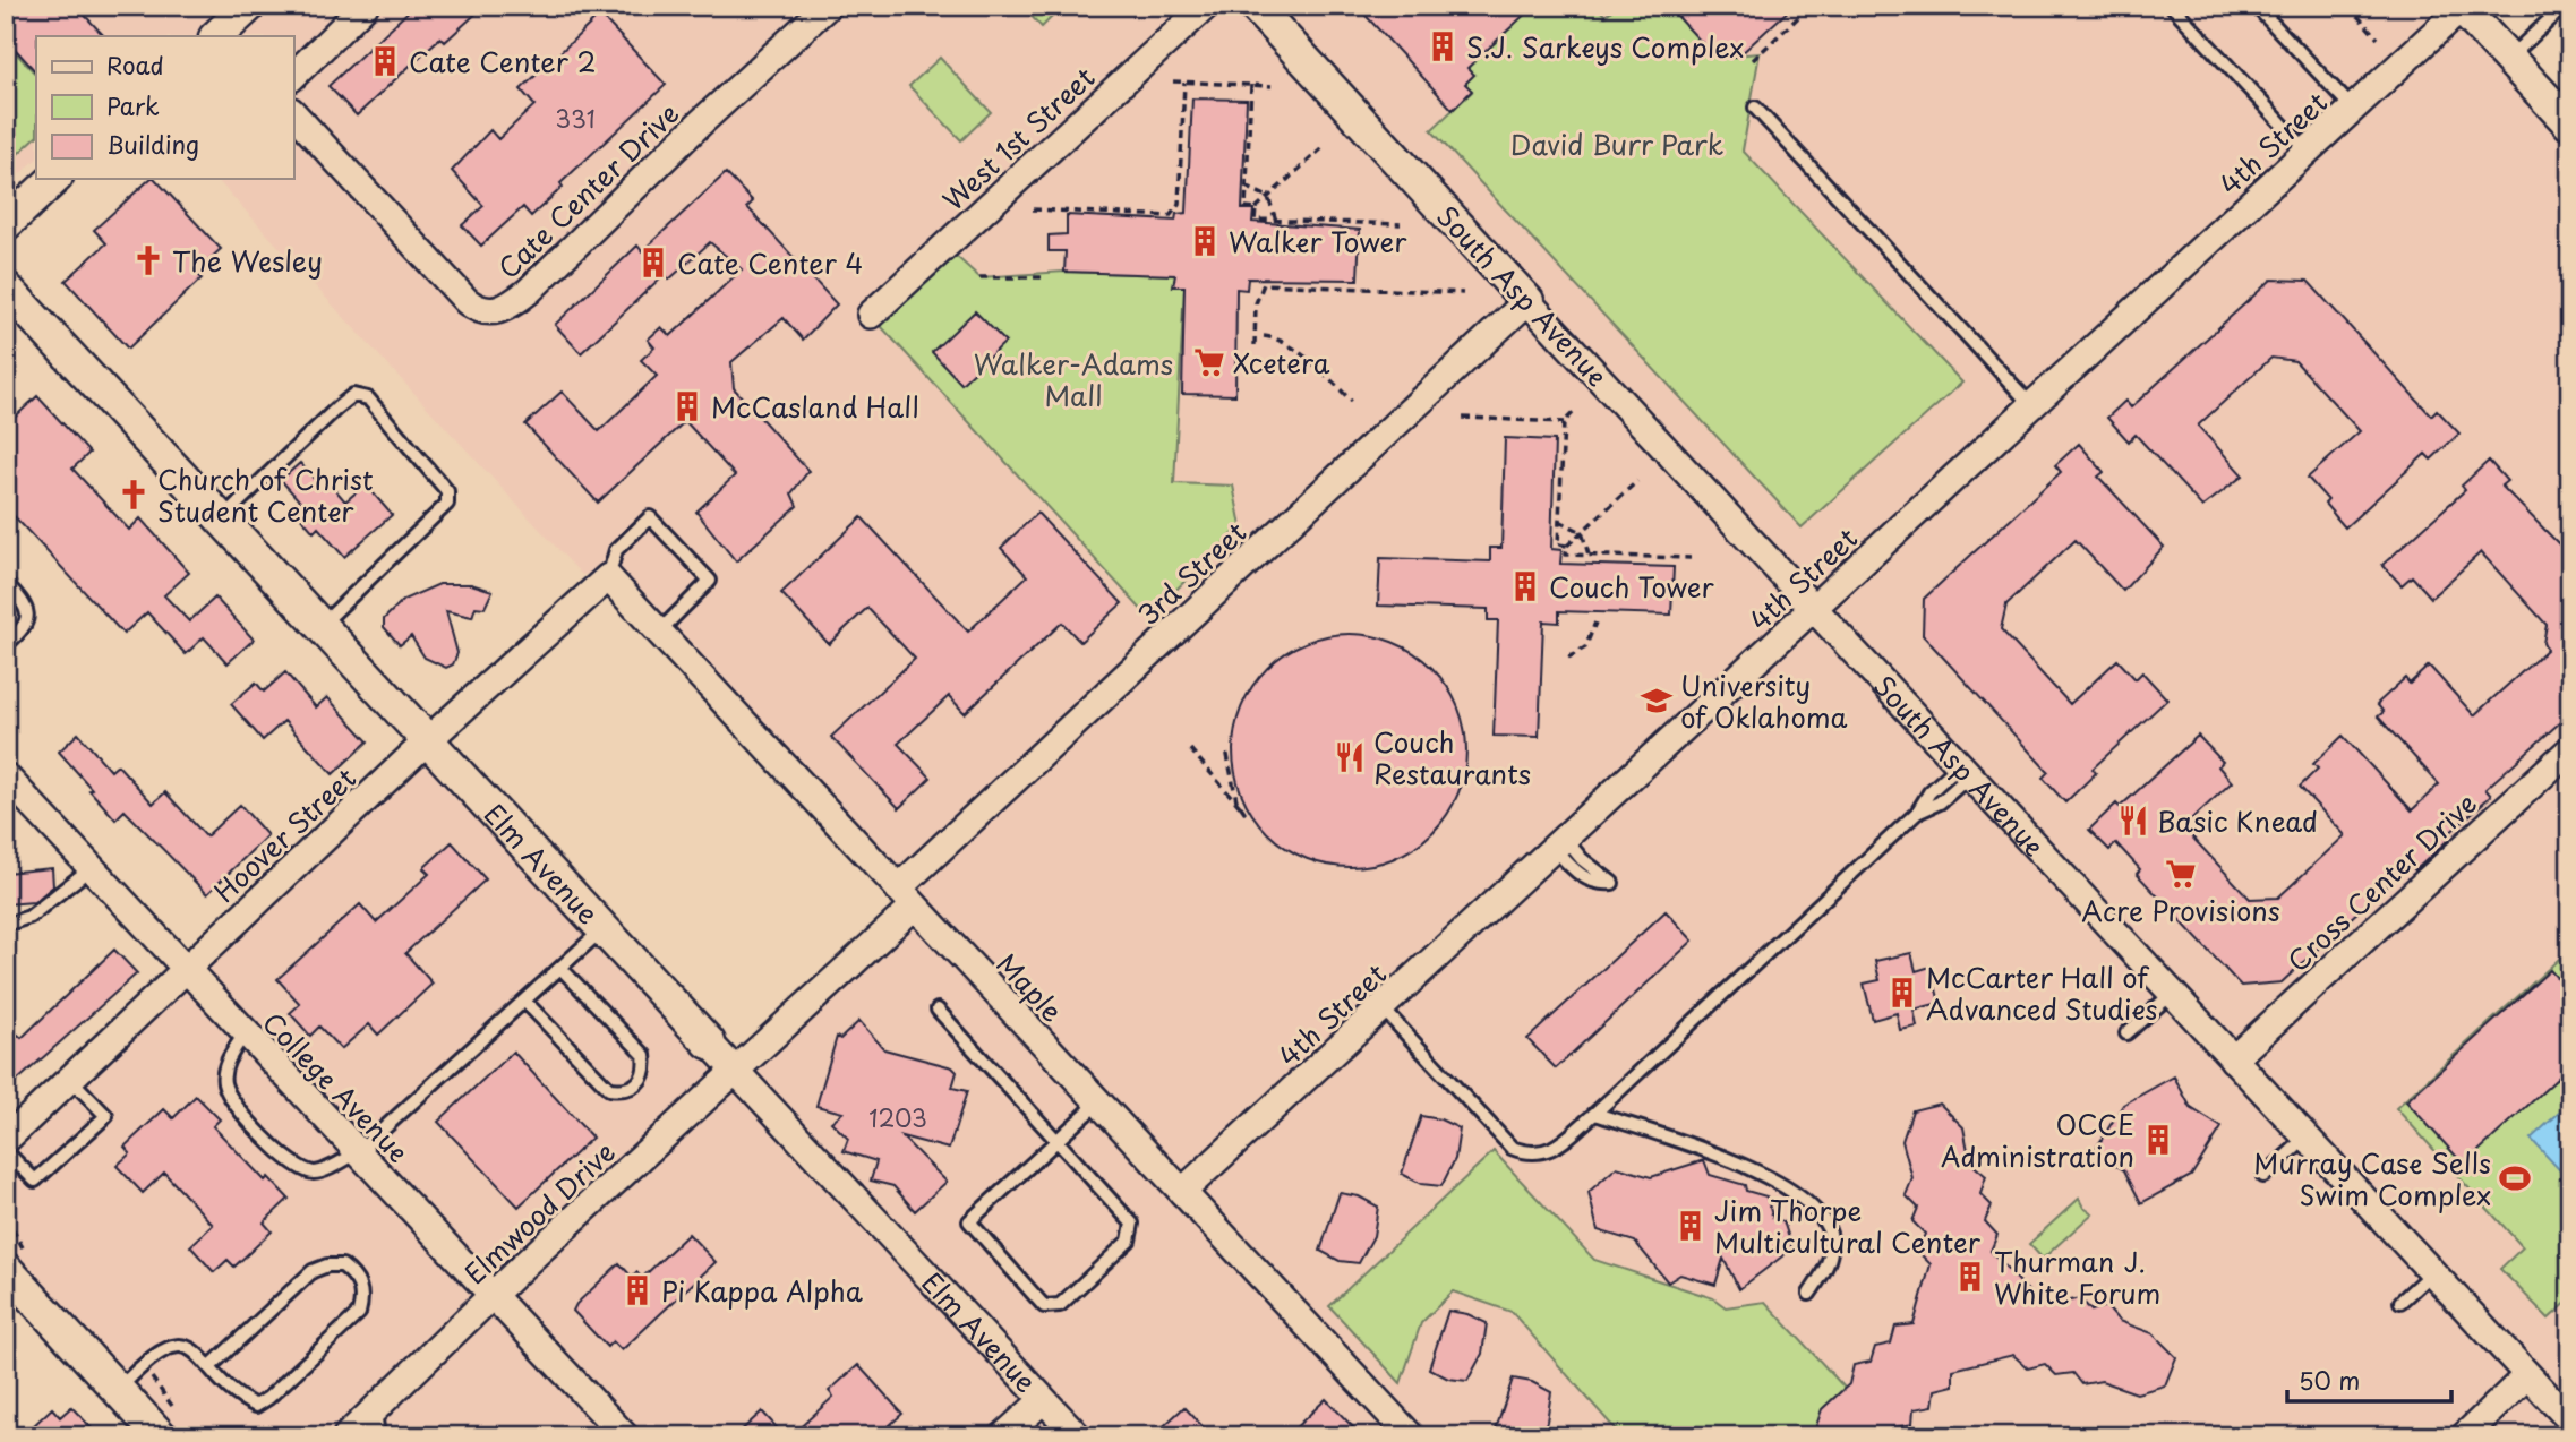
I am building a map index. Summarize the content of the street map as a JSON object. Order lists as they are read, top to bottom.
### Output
{
  "streets": {
    "street": [
      "West 1st Street",
      "4th Street",
      "Cate Center Drive",
      "South Asp Avenue",
      "3rd Street",
      "Hoover Street",
      "Elm Avenue",
      "Cross Center Drive",
      "Maple",
      "College Avenue",
      "Elmwood Drive"
    ]
  },
  "crossings": [
    ["4th Street", "South Asp Avenue"],
    ["4th Street", "Maple"],
    ["South Asp Avenue", "3rd Street"],
    ["South Asp Avenue", "Cross Center Drive"],
    ["3rd Street", "Maple"],
    ["3rd Street", "Elmwood Drive"],
    ["Hoover Street", "Elm Avenue"],
    ["Hoover Street", "Maple"],
    ["Hoover Street", "College Avenue"],
    ["Elm Avenue", "Elmwood Drive"],
    ["College Avenue", "Elmwood Drive"]
  ],
  "parks": ["David Burr Park", "Walker-Adams Mall"],
  "places": {
    "building": [
      "S.J. Sarkeys Complex",
      "Cate Center 2",
      "Walker Tower",
      "Cate Center 4",
      "McCasland Hall",
      "Couch Tower",
      "McCarter Hall of Advanced Studies",
      "OCCE Administration",
      "Jim Thorpe Multicultural Center",
      "Thurman J. White Forum",
      "Pi Kappa Alpha"
    ],
    "church": ["The Wesley", "Church of Christ Student Center"],
    "supermarket": ["Xcetera", "Acre Provisions"],
    "school or university": ["University of Oklahoma"],
    "restaurant": ["Couch Restaurants", "Basic Knead"],
    "sports": ["Murray Case Sells Swim Complex"]
  },
  "house_numbers": ["331", "1203"],
  "legend": ["Road", "Park", "Building"],
  "scale_bar": "50 m"
}
